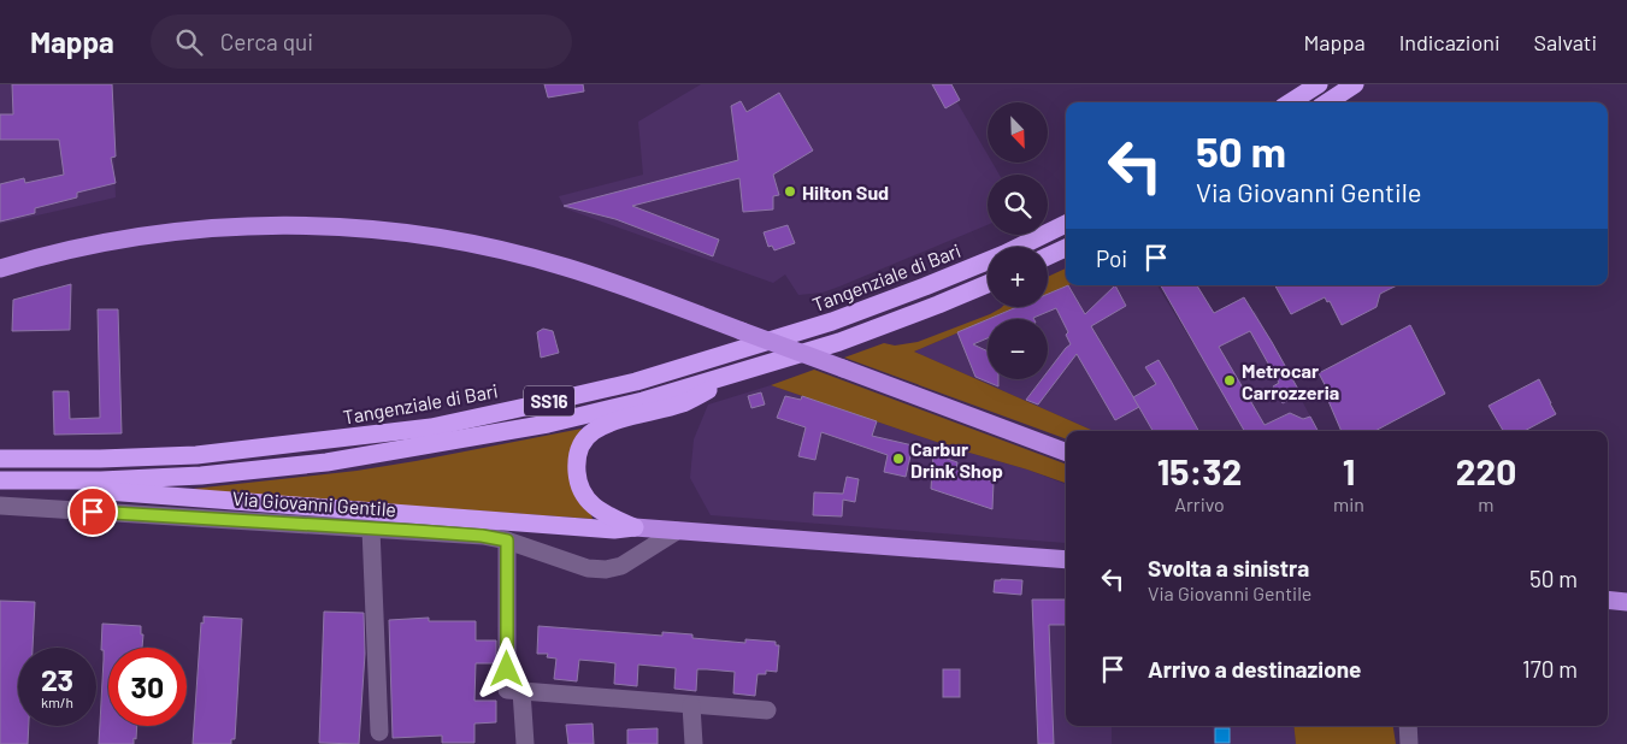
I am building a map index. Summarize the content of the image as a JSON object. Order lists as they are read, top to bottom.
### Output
{
  "streets": {
    "highway": ["Tangenziale di Bari", "SS16"],
    "street": ["Via Giovanni Gentile"]
  },
  "places": ["Hilton Sud", "Metrocar Carrozzeria", "Carbur Drink Shop"],
  "north": "bottom right",
  "page": {
    "header": "Mappa",
    "search": "Cerca qui",
    "nav": ["Mappa", "Indicazioni", "Salvati"],
    "map_buttons": ["+", "−"],
    "turn": ["50 m", "Via Giovanni Gentile"],
    "then": "Poi",
    "eta": [
      "15:32",
      "Arrivo",
      "1",
      "min",
      "220",
      "m"
    ],
    "list": [
      {
        "name": "Svolta a sinistra",
        "note": "Via Giovanni Gentile",
        "value": "50 m"
      },
      {
        "name": "Arrivo a destinazione",
        "value": "170 m"
      }
    ],
    "speed": "23 km/h",
    "limit": "30"
  }
}
